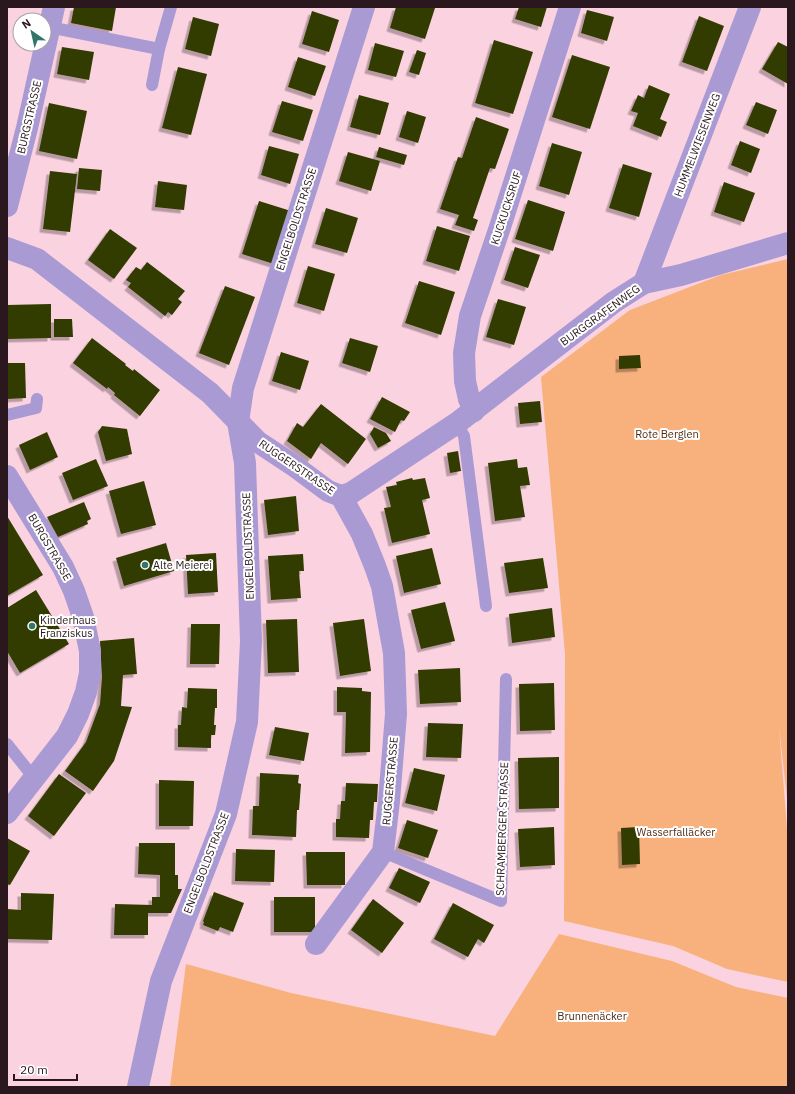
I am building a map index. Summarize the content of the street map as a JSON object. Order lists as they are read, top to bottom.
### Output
{
  "streets": {
    "street": [
      "BURGSTRASSE",
      "HUMMELWIESENWEG",
      "KUCKUCKSRUF",
      "ENGELBOLDSTRASSE",
      "BURGGRAFENWEG",
      "RUGGERSTRASSE"
    ],
    "lane": ["SCHRAMBERGER STRASSE"]
  },
  "crossings": [
    ["HUMMELWIESENWEG", "BURGGRAFENWEG"],
    ["KUCKUCKSRUF", "BURGGRAFENWEG"],
    ["ENGELBOLDSTRASSE", "RUGGERSTRASSE"],
    ["BURGGRAFENWEG", "RUGGERSTRASSE"],
    ["RUGGERSTRASSE", "SCHRAMBERGER STRASSE"]
  ],
  "parks": ["Rote Berglen", "Wasserfalläcker", "Brunnenäcker"],
  "places": ["Alte Meierei", "Kinderhaus Franziskus"],
  "scale_bar": "20 m",
  "north": "top left"
}
